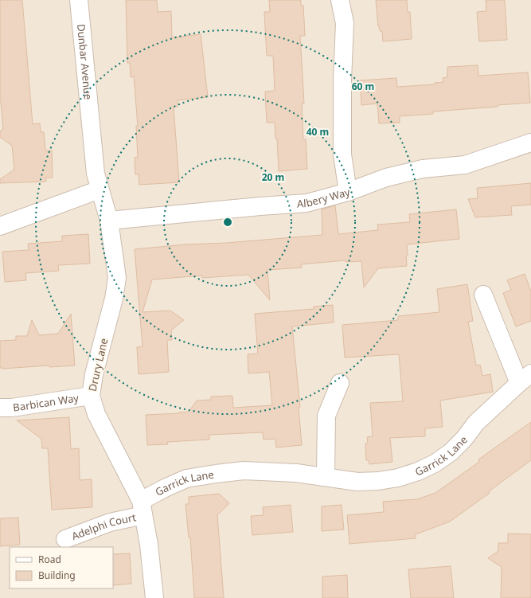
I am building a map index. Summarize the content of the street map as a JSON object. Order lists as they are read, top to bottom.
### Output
{
  "streets": {
    "street": [
      "Dunbar Avenue",
      "Albery Way",
      "Drury Lane",
      "Barbican Way",
      "Garrick Lane",
      "Adelphi Court"
    ]
  },
  "crossings": [
    ["Dunbar Avenue", "Drury Lane"],
    ["Albery Way", "Drury Lane"],
    ["Drury Lane", "Barbican Way"],
    ["Drury Lane", "Garrick Lane"],
    ["Drury Lane", "Adelphi Court"],
    ["Garrick Lane", "Adelphi Court"]
  ],
  "legend": ["Road", "Building"],
  "rings": ["60 m", "40 m", "20 m"]
}
